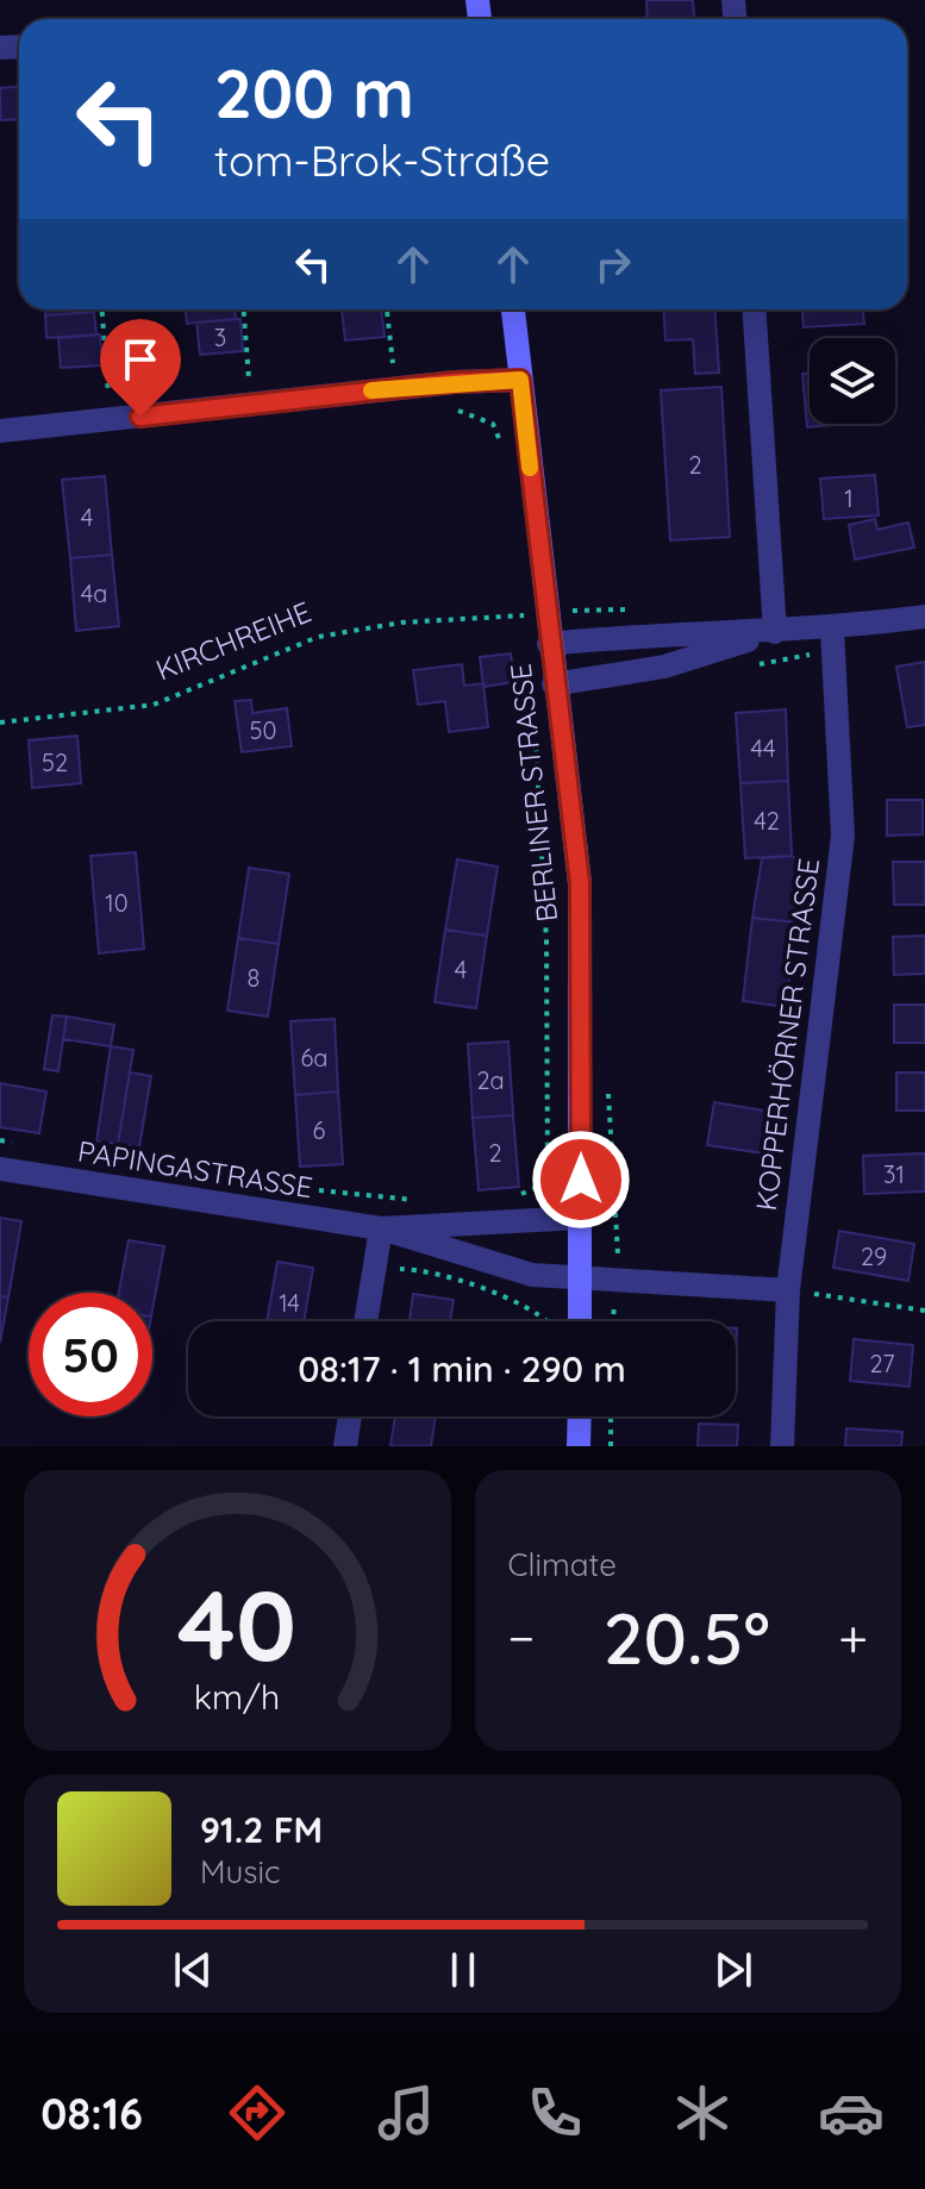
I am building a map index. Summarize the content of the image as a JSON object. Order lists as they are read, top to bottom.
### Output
{
  "streets": {
    "main road": ["BERLINER STRASSE"],
    "street": ["KOPPERHÖRNER STRASSE", "PAPINGASTRASSE"],
    "path": ["KIRCHREIHE"]
  },
  "crossings": [
    ["KIRCHREIHE", "BERLINER STRASSE"],
    ["BERLINER STRASSE", "PAPINGASTRASSE"],
    ["KOPPERHÖRNER STRASSE", "PAPINGASTRASSE"]
  ],
  "house_numbers": [
    "3",
    "2",
    "1",
    "4",
    "4a",
    "50",
    "44",
    "52",
    "42",
    "10",
    "4",
    "8",
    "6a",
    "2a",
    "6",
    "2",
    "31",
    "29",
    "14",
    "27"
  ],
  "page": {
    "turn": ["200 m", "tom-Brok-Straße"],
    "limit": "50",
    "trip": "08:17 · 1 min · 290 m",
    "tile": "Climate",
    "heat": ["−", "20.5°", "+"],
    "song": ["91.2 FM", "Music"],
    "tabs": "08:16",
    "gauge": ["40", "km/h"]
  }
}
